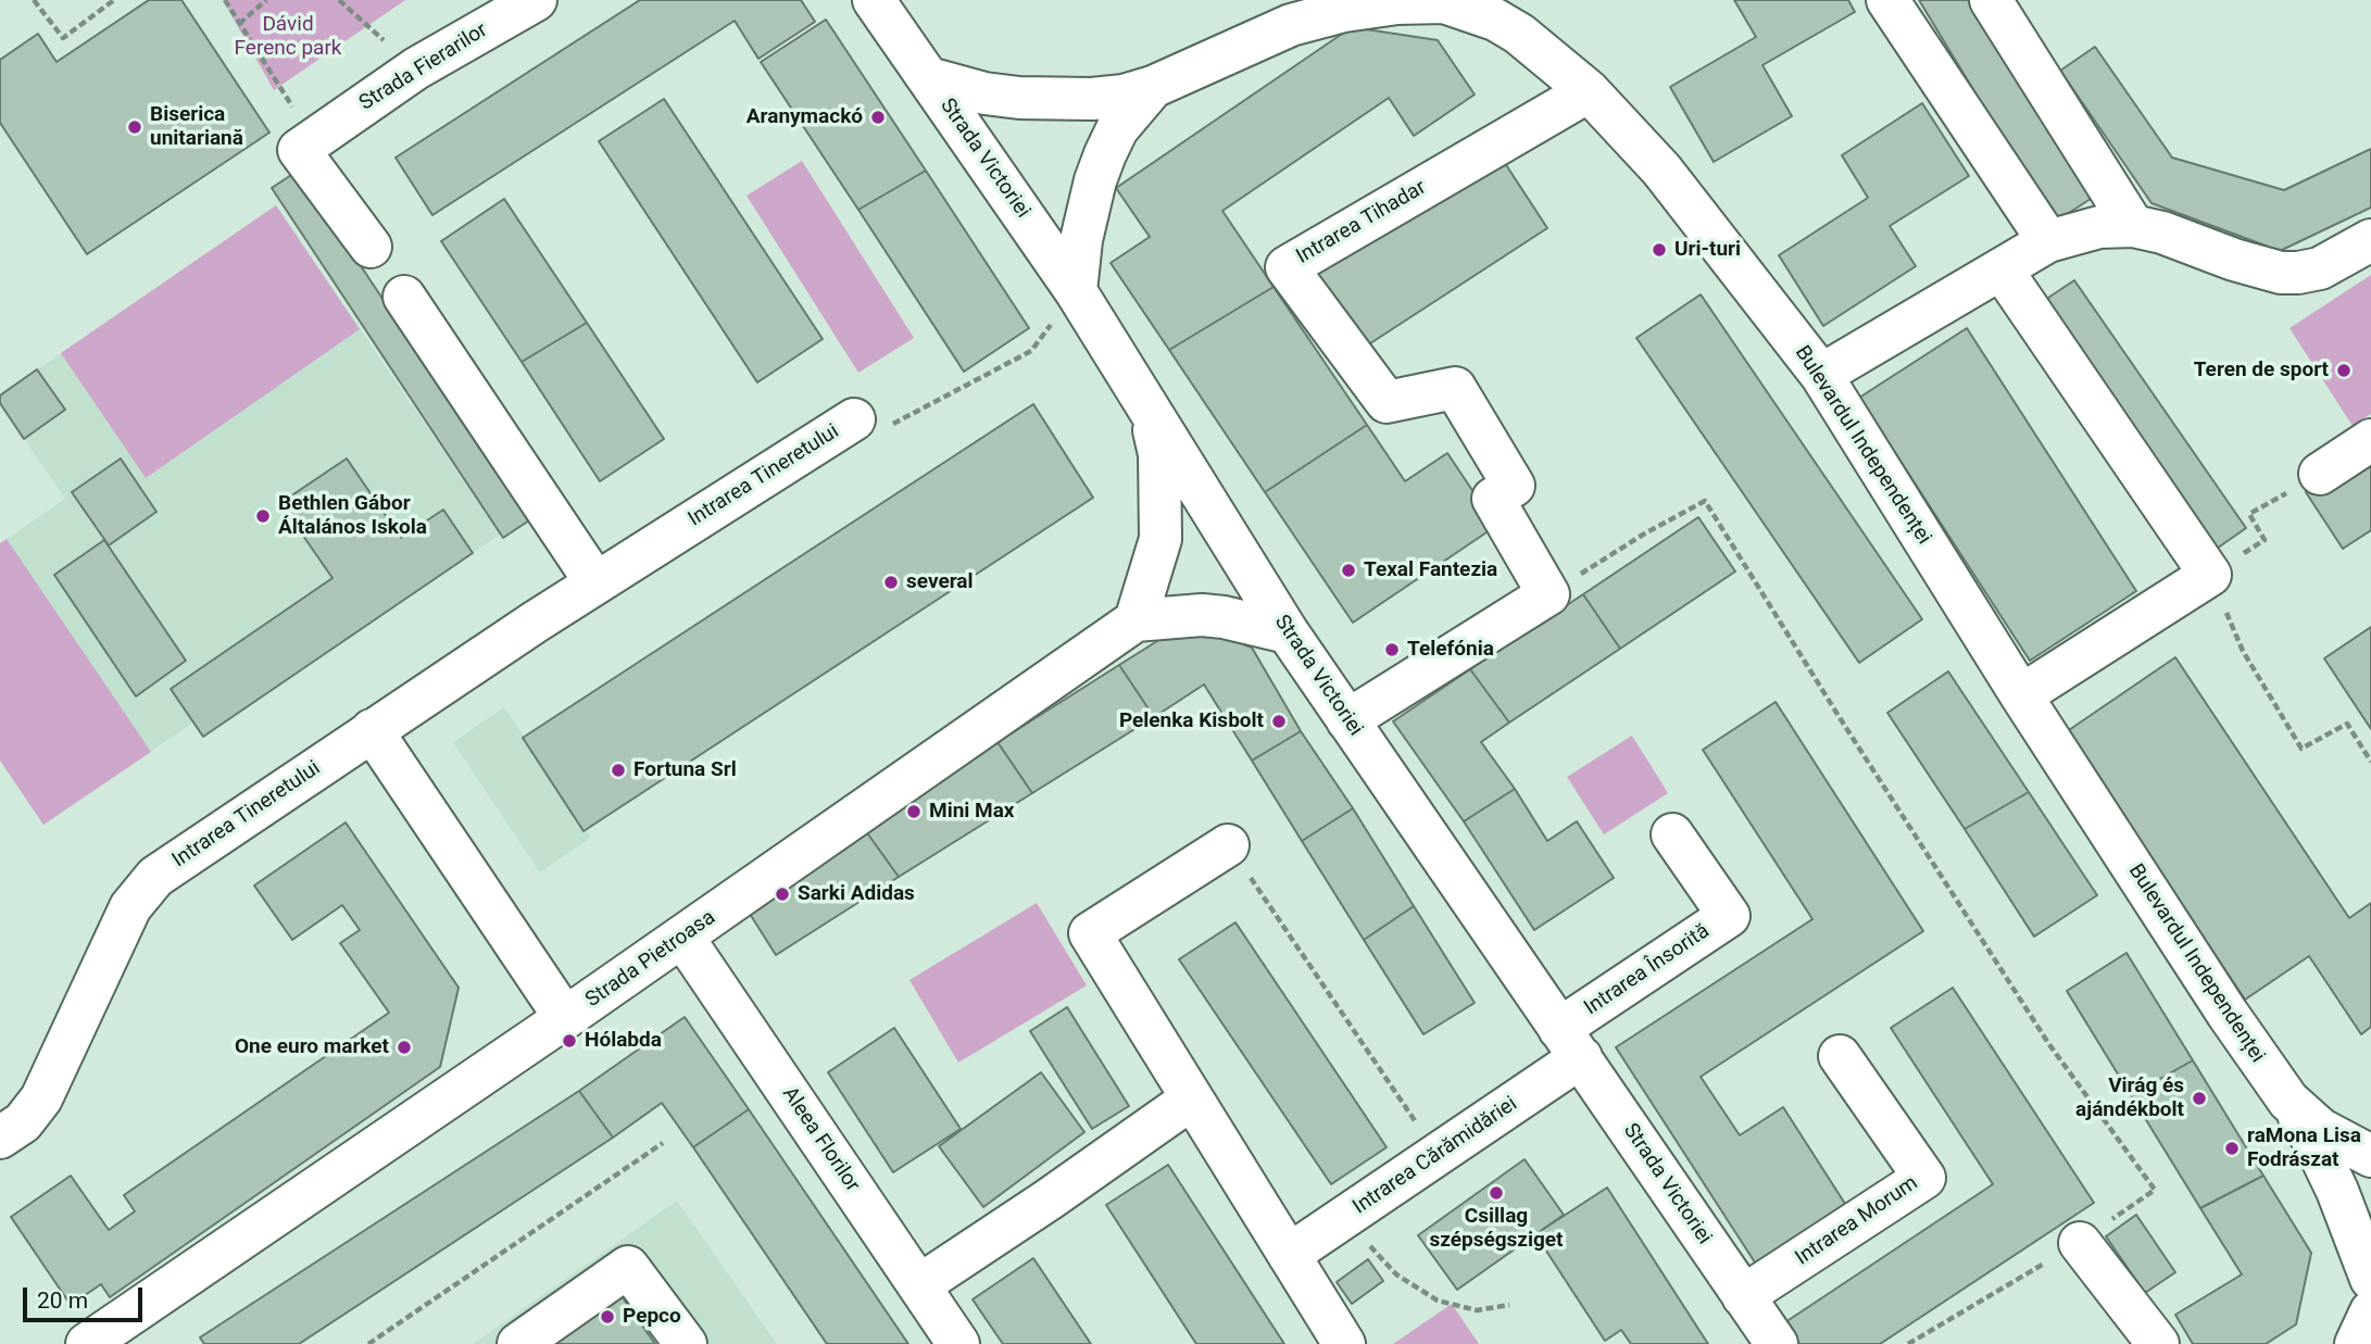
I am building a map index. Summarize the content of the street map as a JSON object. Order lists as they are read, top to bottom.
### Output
{
  "streets": {
    "street": [
      "Strada Fierarilor",
      "Strada Victoriei",
      "Intrarea Tihadar",
      "Bulevardul Independenței",
      "Intrarea Tineretului",
      "Strada Pietroasa",
      "Intrarea Însorită",
      "Aleea Florilor",
      "Intrarea Cărămidăriei",
      "Intrarea Morum"
    ]
  },
  "crossings": [
    ["Strada Victoriei", "Bulevardul Independenței"],
    ["Strada Victoriei", "Intrarea Însorită"],
    ["Strada Victoriei", "Intrarea Cărămidăriei"],
    ["Strada Victoriei", "Intrarea Morum"],
    ["Intrarea Tihadar", "Bulevardul Independenței"],
    ["Strada Pietroasa", "Aleea Florilor"],
    ["Intrarea Însorită", "Intrarea Cărămidăriei"]
  ],
  "parks": ["Dávid Ferenc park"],
  "places": [
    "Aranymackó",
    "Biserica unitariană",
    "Uri-turi",
    "Teren de sport",
    "Bethlen Gábor Általános Iskola",
    "Texal Fantezia",
    "several",
    "Telefónia",
    "Pelenka Kisbolt",
    "Fortuna Srl",
    "Mini Max",
    "Sarki Adidas",
    "Hólabda",
    "One euro market",
    "Virág és ajándékbolt",
    "raMona Lisa Fodrászat",
    "Csillag szépségsziget",
    "Pepco"
  ],
  "scale_bar": "20 m"
}
